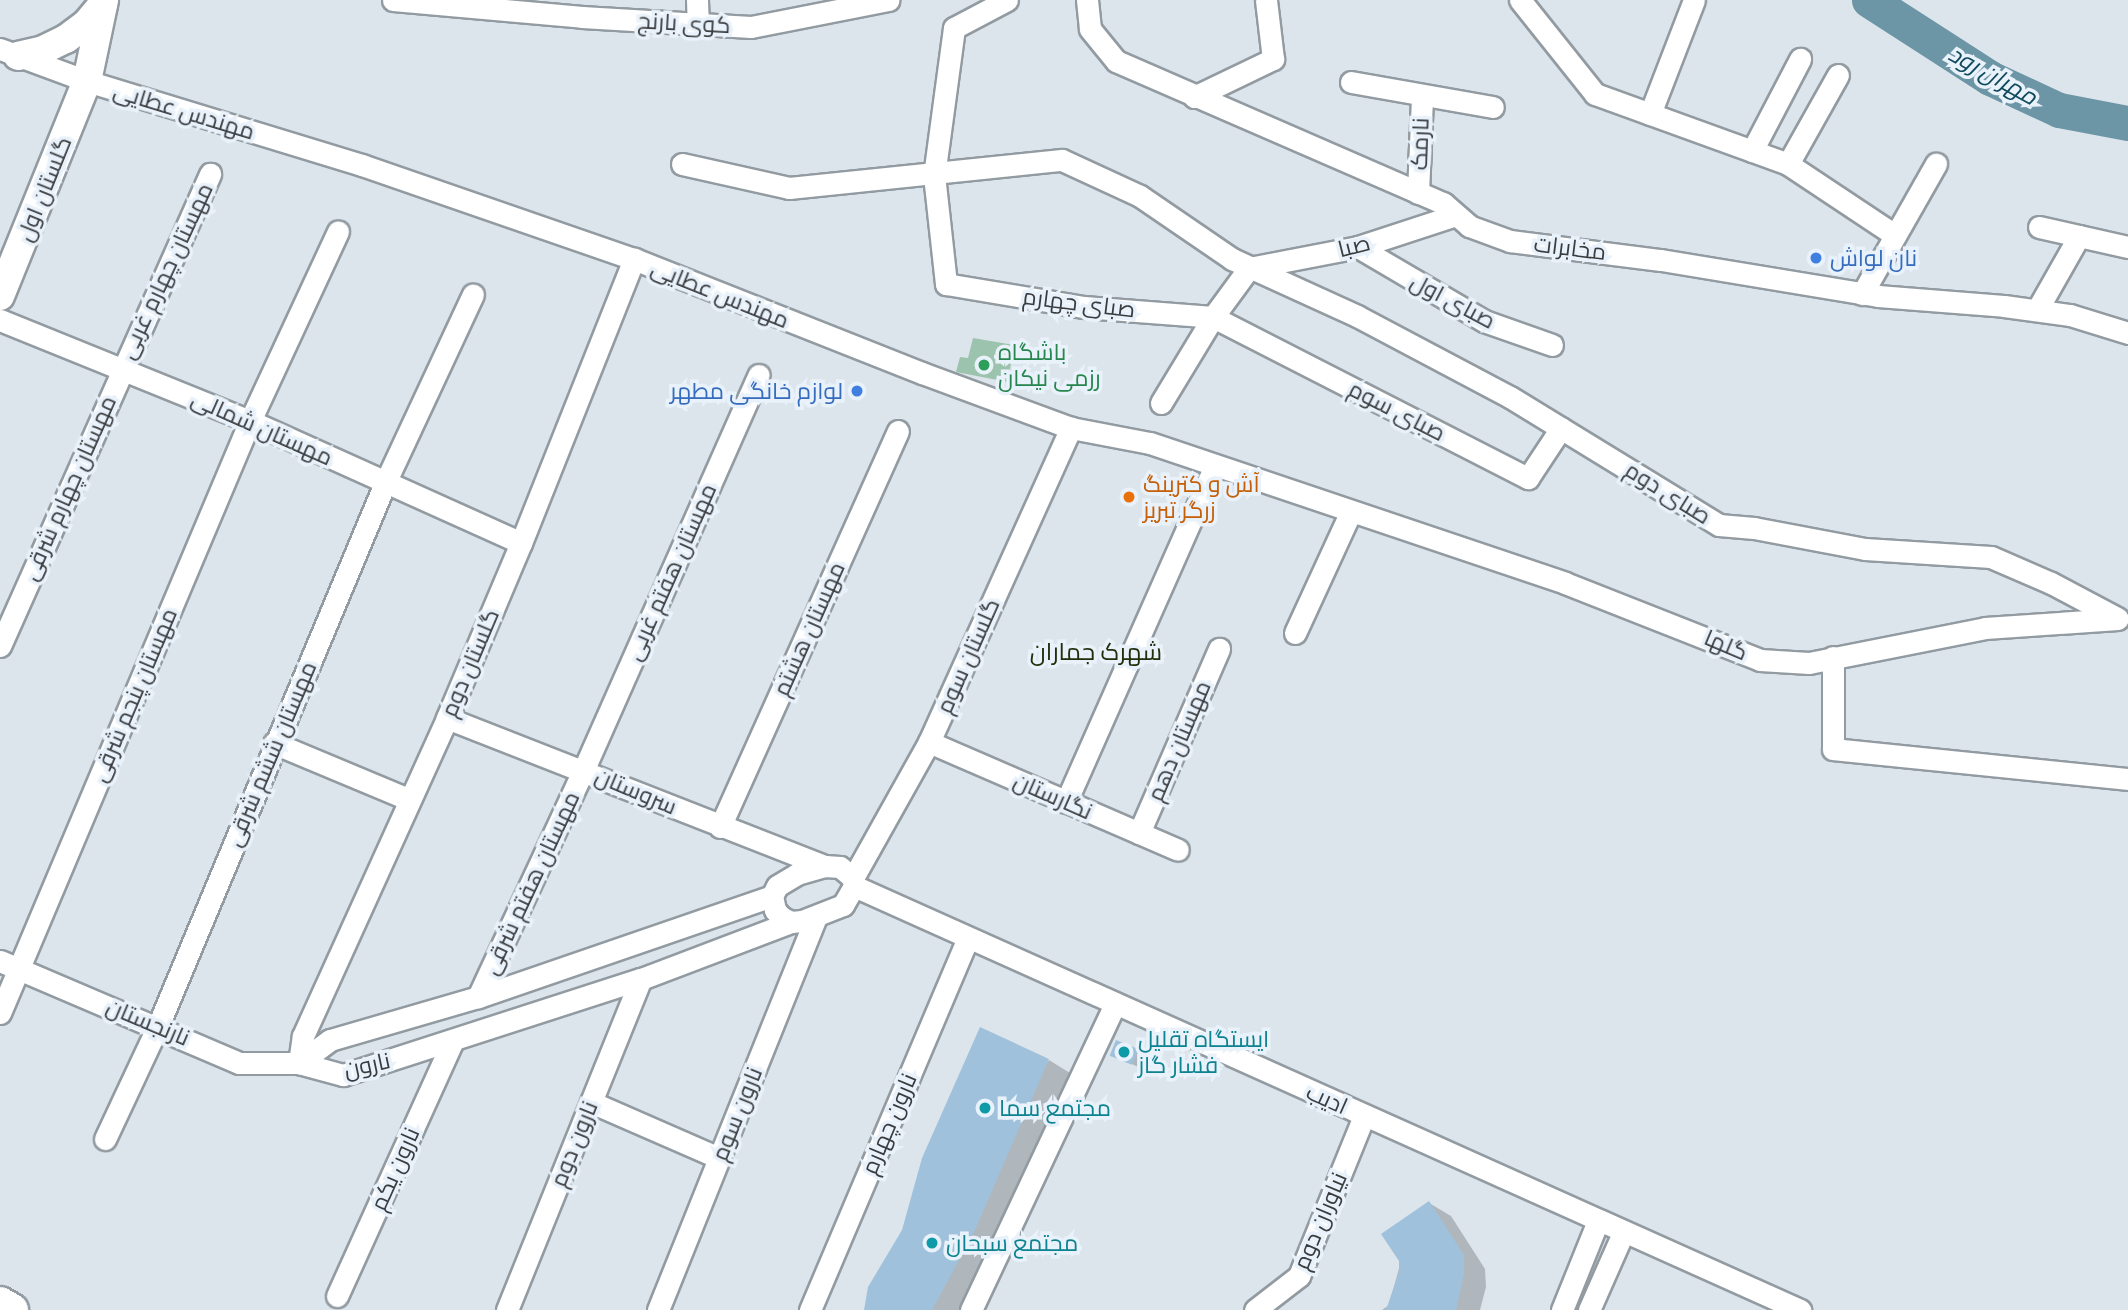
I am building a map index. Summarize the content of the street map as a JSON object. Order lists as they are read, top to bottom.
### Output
{
  "streets": {
    "main road": ["گلستان اول"],
    "street": [
      "کوی بارنج",
      "مهندس عطایی",
      "نارمک",
      "صبا",
      "مخابرات",
      "مهستان چهارم غربی",
      "صبای اول",
      "صبای چهارم",
      "صبای سوم",
      "مهستان شمالی",
      "مهستان چهارم شرقی",
      "صبای دوم",
      "مهستان هفتم غربی",
      "مهستان هشتم",
      "گلها",
      "گلستان سوم",
      "گلستان دوم",
      "مهستان پنجم شرقی",
      "مهستان دهم",
      "مهستان ششم شرقی",
      "سروستان",
      "نگارستان",
      "مهستان هفتم شرقی",
      "نارنجستان",
      "نارون",
      "ادیب",
      "نارون سوم",
      "نارون چهارم",
      "نارون دوم",
      "نارون یکم",
      "نیاوران دوم"
    ]
  },
  "crossings": [
    ["مهندس عطایی", "گلستان اول"],
    ["مهندس عطایی", "گلها"],
    ["مهندس عطایی", "گلستان سوم"],
    ["مهندس عطایی", "گلستان دوم"],
    ["نارمک", "مخابرات"],
    ["صبا", "مخابرات"],
    ["صبا", "صبای اول"],
    ["صبا", "صبای دوم"],
    ["مهستان چهارم غربی", "مهستان شمالی"],
    ["مهستان چهارم غربی", "مهستان چهارم شرقی"],
    ["صبای چهارم", "صبای سوم"],
    ["صبای چهارم", "صبای دوم"],
    ["صبای سوم", "صبای دوم"],
    ["مهستان شمالی", "مهستان چهارم شرقی"],
    ["مهستان شمالی", "گلستان دوم"],
    ["مهستان شمالی", "مهستان پنجم شرقی"],
    ["مهستان شمالی", "مهستان ششم شرقی"],
    ["صبای دوم", "گلها"],
    ["مهستان هفتم غربی", "سروستان"],
    ["مهستان هفتم غربی", "مهستان هفتم شرقی"],
    ["مهستان هشتم", "سروستان"],
    ["گلستان سوم", "سروستان"],
    ["گلستان سوم", "نگارستان"],
    ["گلستان سوم", "نارون"],
    ["گلستان سوم", "ادیب"],
    ["گلستان سوم", "نارون سوم"],
    ["گلستان دوم", "سروستان"],
    ["گلستان دوم", "نارنجستان"],
    ["گلستان دوم", "نارون"],
    ["مهستان پنجم شرقی", "نارنجستان"],
    ["مهستان دهم", "نگارستان"],
    ["مهستان ششم شرقی", "نارنجستان"],
    ["سروستان", "مهستان هفتم شرقی"],
    ["سروستان", "ادیب"],
    ["مهستان هفتم شرقی", "نارون"],
    ["نارنجستان", "نارون"],
    ["نارون", "نارون سوم"],
    ["نارون", "نارون دوم"],
    ["نارون", "نارون یکم"],
    ["ادیب", "نارون چهارم"],
    ["ادیب", "نیاوران دوم"]
  ],
  "districts": ["شهرک جماران"],
  "water": ["مهران رود"],
  "places": [
    "نان لواش",
    "باشگاه رزمی نیکان",
    "لوازم خانگی مطهر",
    "آش و کترینگ زرگر تبریز",
    "ایستگاه تقلیل فشار گاز",
    "مجتمع سما",
    "مجتمع سبحان"
  ]
}
